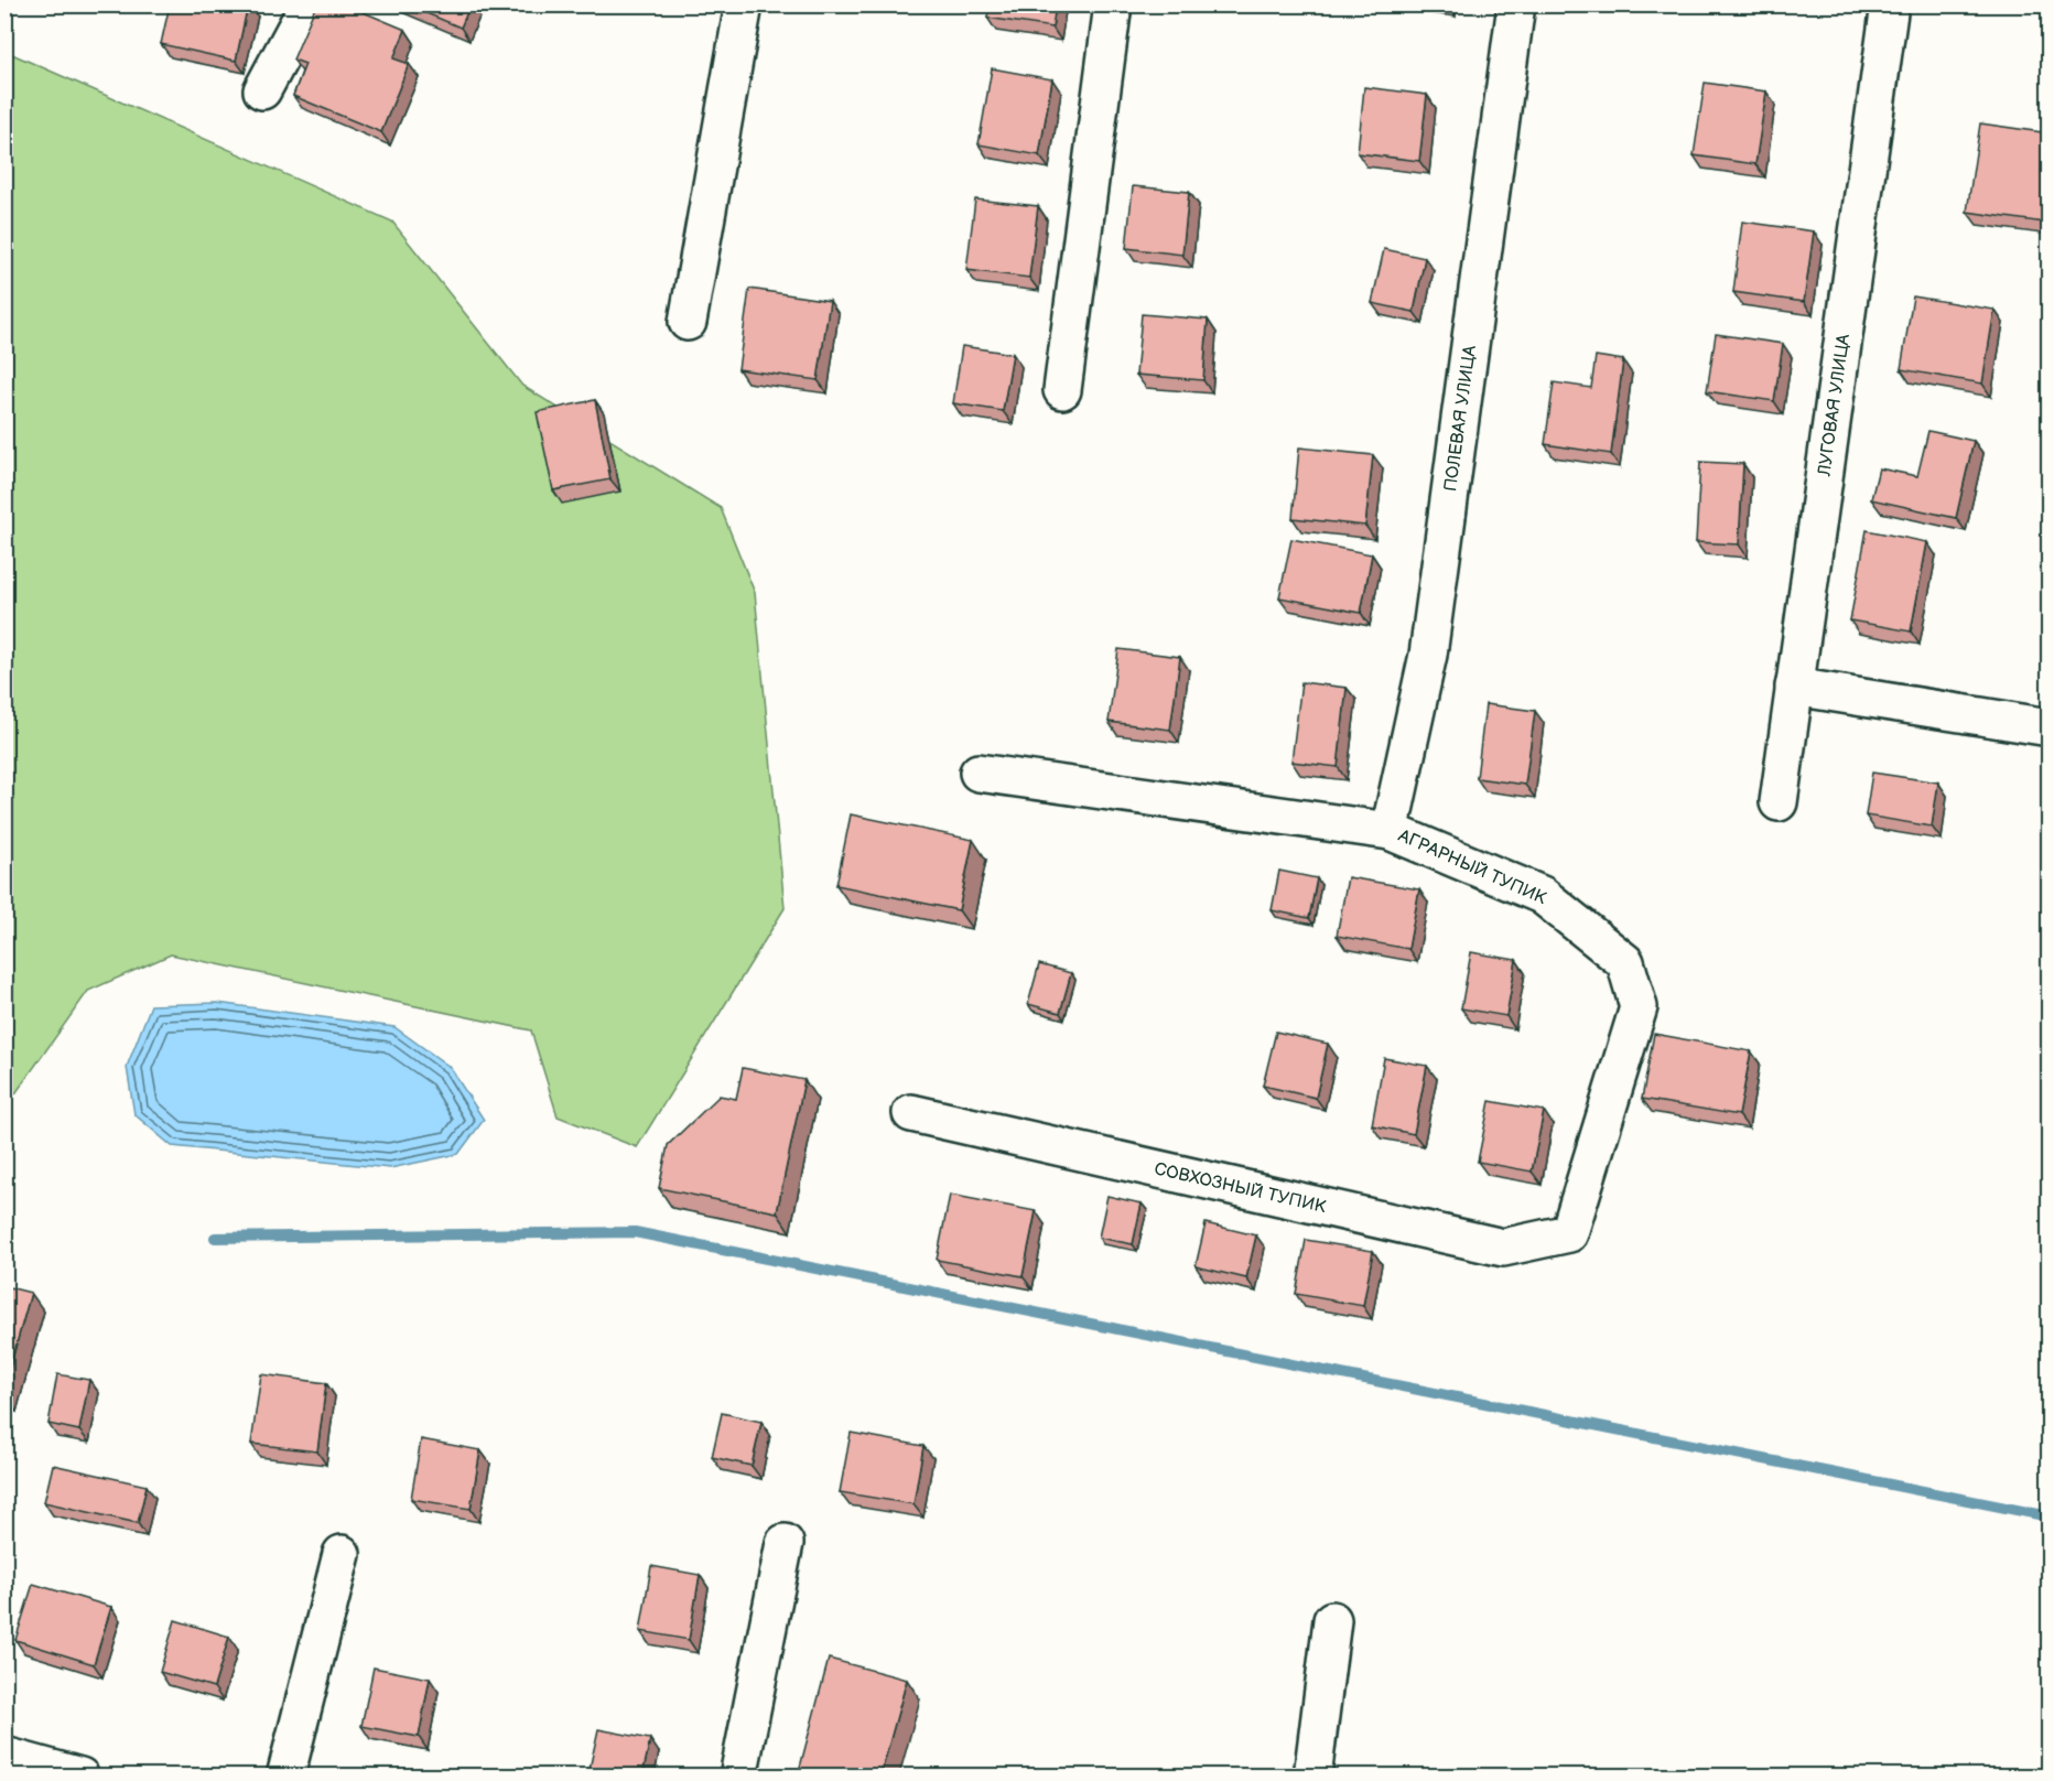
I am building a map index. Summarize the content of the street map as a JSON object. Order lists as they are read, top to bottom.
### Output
{
  "streets": {
    "street": [
      "ЛУГОВАЯ УЛИЦА",
      "ПОЛЕВАЯ УЛИЦА",
      "АГРАРНЫЙ ТУПИК",
      "СОВХОЗНЫЙ ТУПИК"
    ]
  },
  "crossings": [
    ["ПОЛЕВАЯ УЛИЦА", "АГРАРНЫЙ ТУПИК"],
    ["АГРАРНЫЙ ТУПИК", "СОВХОЗНЫЙ ТУПИК"]
  ]
}
